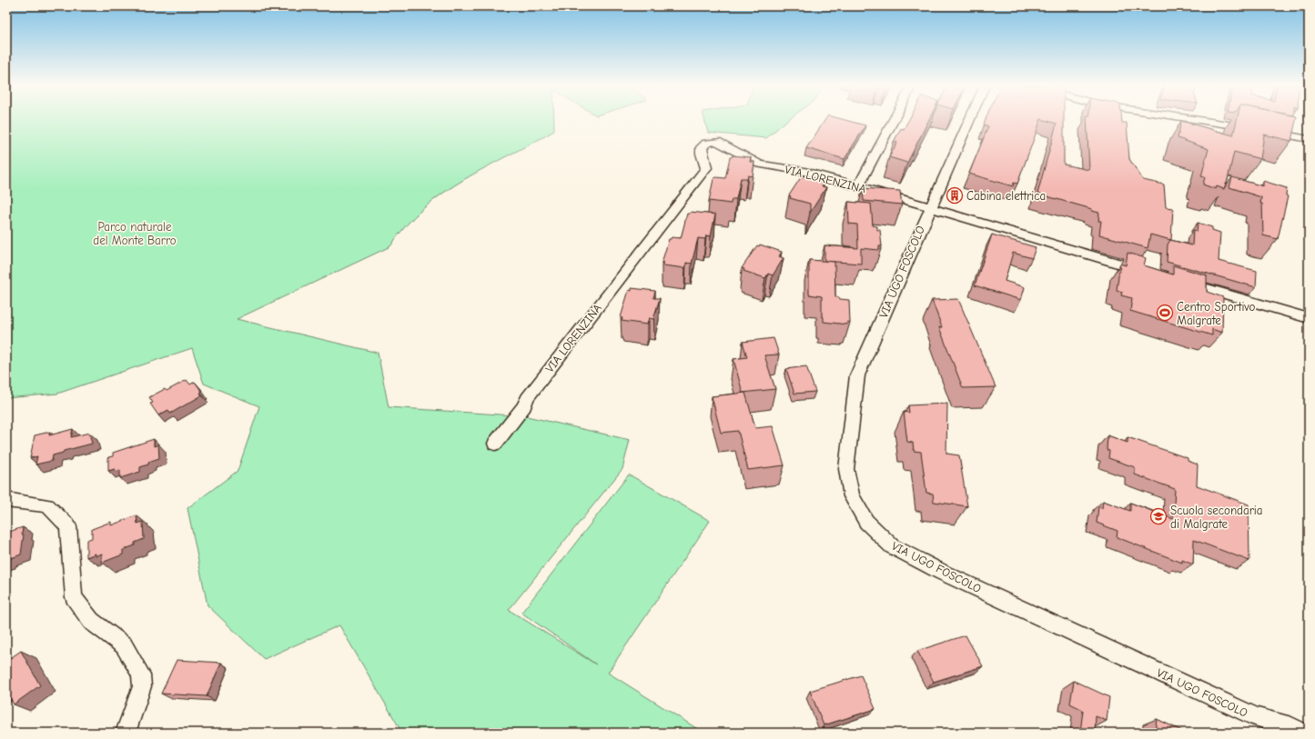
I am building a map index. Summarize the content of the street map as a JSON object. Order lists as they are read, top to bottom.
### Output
{
  "streets": {
    "street": ["VIA LORENZINA", "VIA UGO FOSCOLO"]
  },
  "crossings": [
    ["VIA LORENZINA", "VIA UGO FOSCOLO"]
  ],
  "parks": ["Parco naturale del Monte Barro"],
  "places": {
    "building": ["Cabina elettrica"],
    "sports": ["Centro Sportivo Malgrate"],
    "school or university": ["Scuola secondaria di Malgrate"]
  }
}
